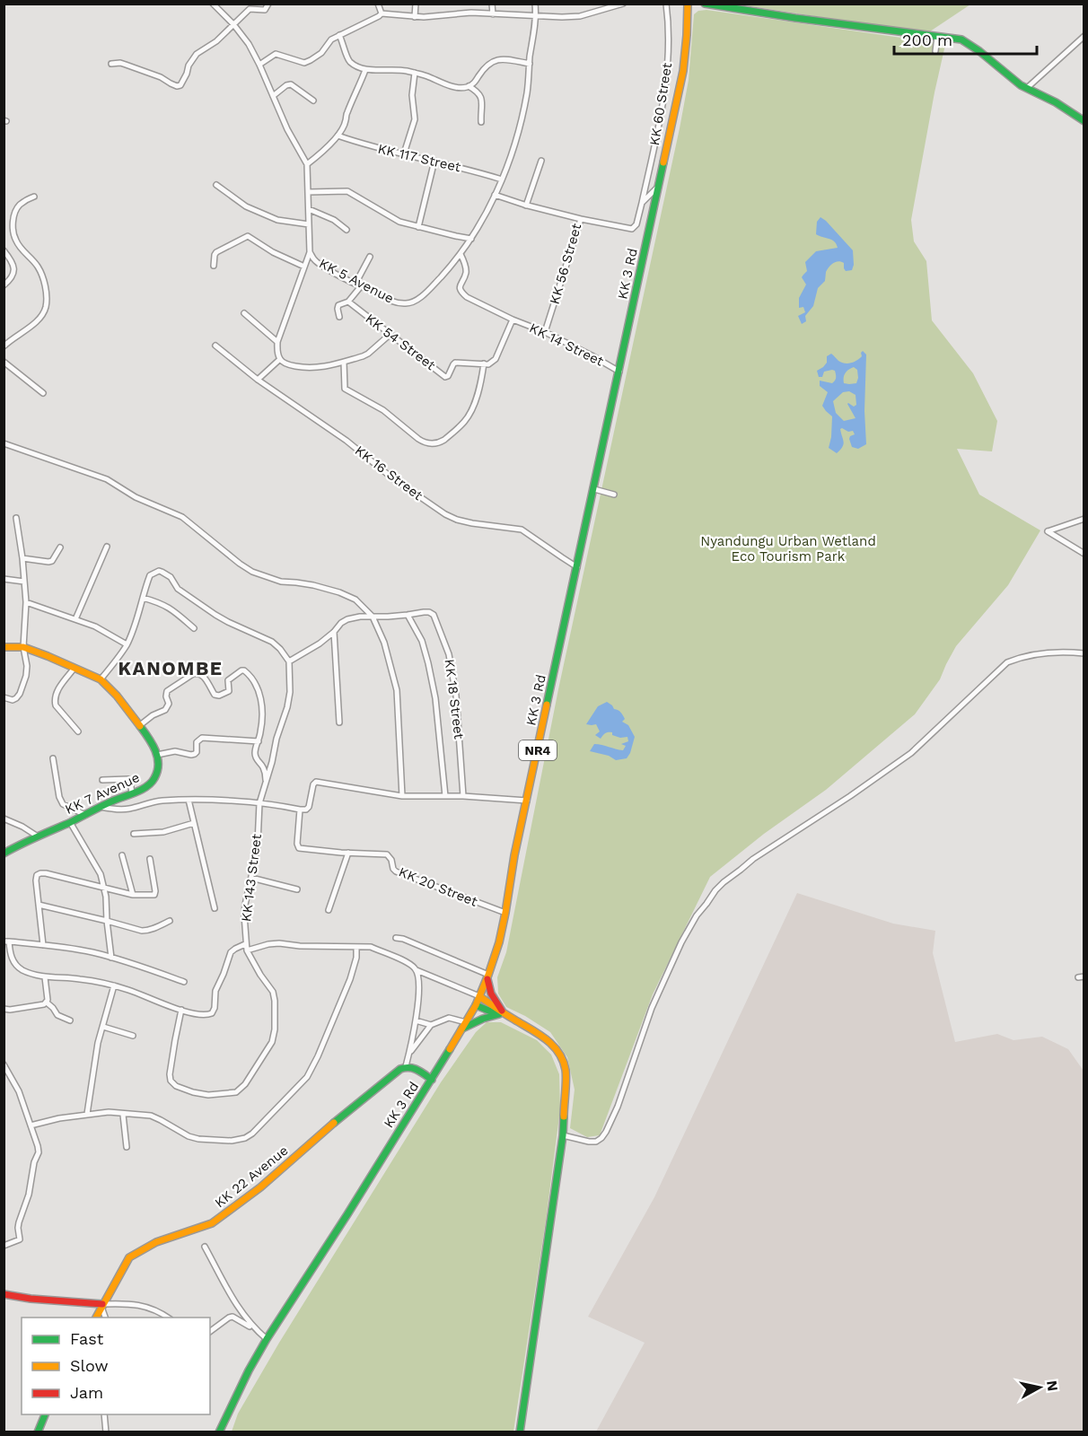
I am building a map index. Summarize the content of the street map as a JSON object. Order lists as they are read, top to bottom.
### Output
{
  "streets": {
    "main road": [
      "KK 3 Rd",
      "NR4",
      "KK 7 Avenue",
      "KK 22 Avenue"
    ],
    "street": [
      "KK 60 Street",
      "KK 117 Street",
      "KK 56 Street",
      "KK 5 Avenue",
      "KK 54 Street",
      "KK 14 Street",
      "KK 16 Street",
      "KK 18 Street",
      "KK 143 Street",
      "KK 20 Street"
    ]
  },
  "crossings": [
    ["KK 60 Street", "KK 56 Street"],
    ["KK 117 Street", "KK 5 Avenue"],
    ["KK 56 Street", "KK 5 Avenue"],
    ["KK 56 Street", "KK 14 Street"],
    ["KK 3 Rd", "KK 14 Street"],
    ["KK 3 Rd", "KK 16 Street"],
    ["KK 3 Rd", "KK 20 Street"],
    ["KK 18 Street", "KK 143 Street"]
  ],
  "districts": ["KANOMBE"],
  "parks": ["Nyandungu Urban Wetland Eco Tourism Park"],
  "legend": ["Fast", "Slow", "Jam"],
  "scale_bar": "200 m",
  "north": "right"
}
